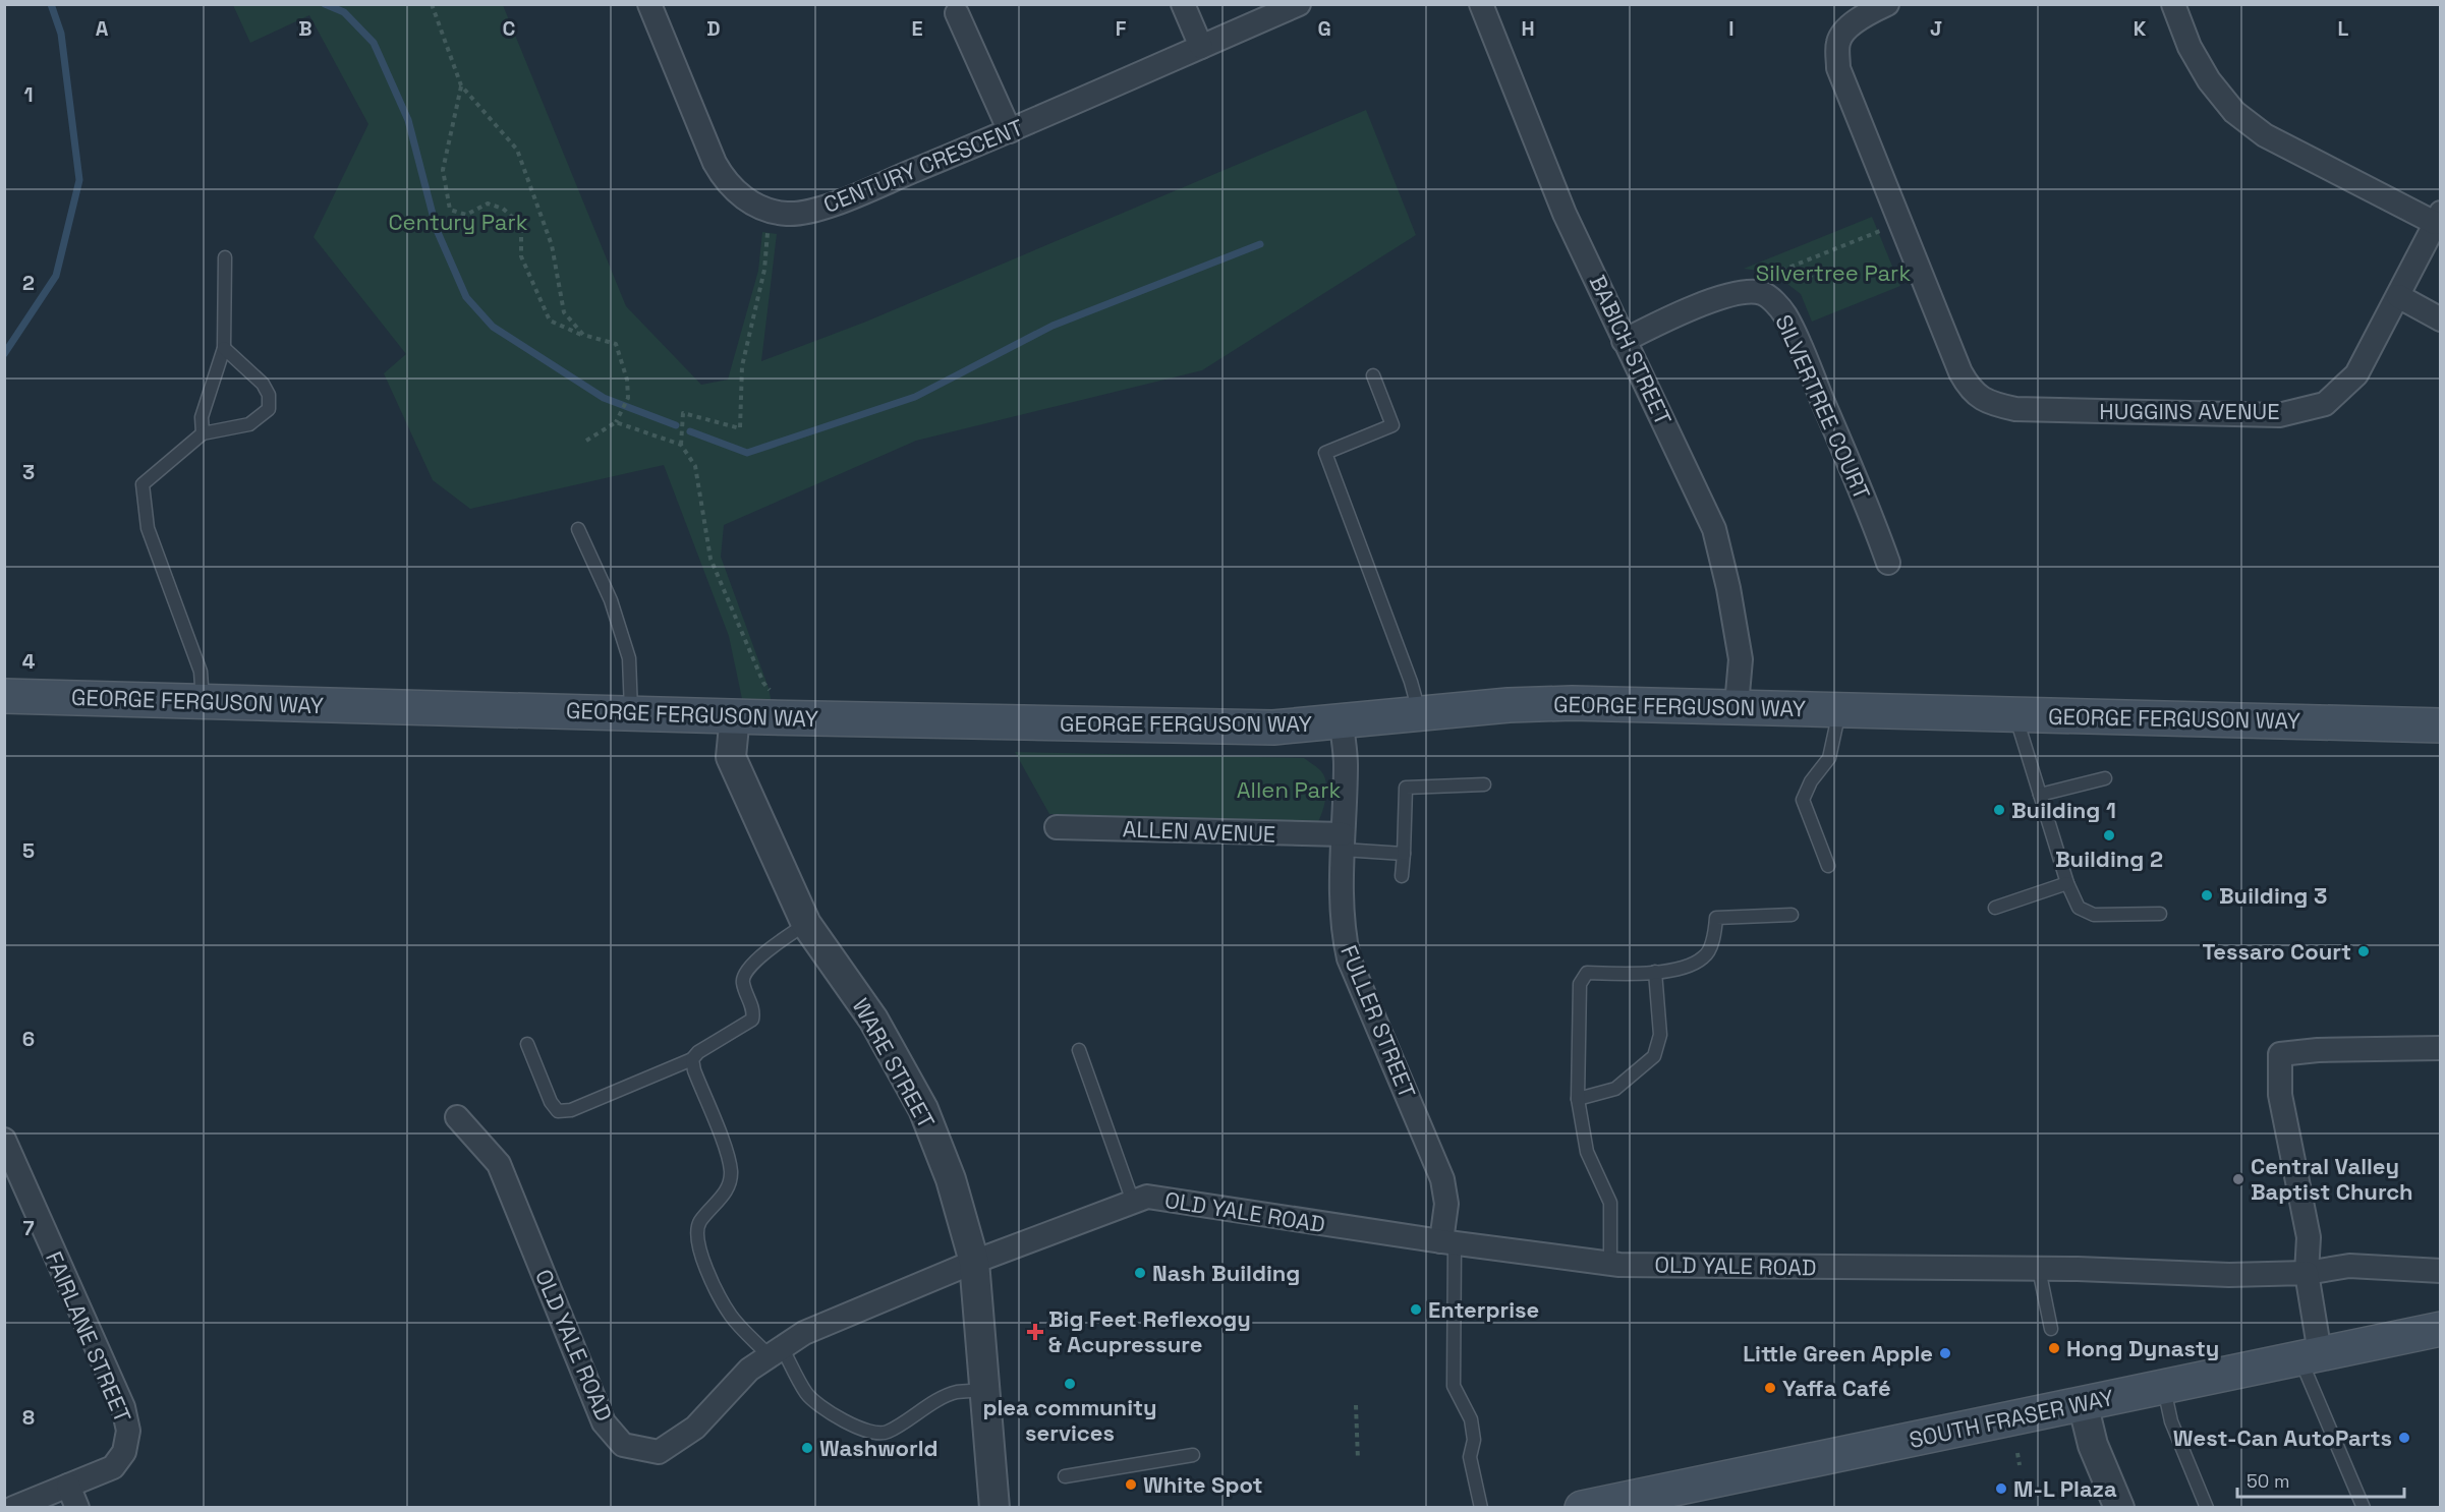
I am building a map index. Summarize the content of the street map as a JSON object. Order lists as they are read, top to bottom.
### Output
{
  "streets": {
    "main road": ["GEORGE FERGUSON WAY", "SOUTH FRASER WAY"],
    "street": [
      "CENTURY CRESCENT",
      "BABICH STREET",
      "SILVERTREE COURT",
      "HUGGINS AVENUE",
      "ALLEN AVENUE",
      "FULLER STREET",
      "WARE STREET",
      "OLD YALE ROAD",
      "FAIRLANE STREET"
    ]
  },
  "crossings": [
    ["BABICH STREET", "SILVERTREE COURT"],
    ["BABICH STREET", "GEORGE FERGUSON WAY"],
    ["GEORGE FERGUSON WAY", "FULLER STREET"],
    ["GEORGE FERGUSON WAY", "WARE STREET"],
    ["ALLEN AVENUE", "FULLER STREET"],
    ["FULLER STREET", "OLD YALE ROAD"],
    ["WARE STREET", "OLD YALE ROAD"]
  ],
  "parks": ["Century Park", "Silvertree Park", "Allen Park"],
  "places": {
    "other": [
      "Building 1",
      "Building 2",
      "Building 3",
      "Tessaro Court",
      "Central Valley Baptist Church",
      "Nash Building",
      "Enterprise",
      "Hong Dynasty",
      "Little Green Apple",
      "plea community services",
      "Yaffa Café",
      "West-Can AutoParts",
      "Washworld",
      "White Spot",
      "M-L Plaza"
    ],
    "health": ["Big Feet Reflexogy & Acupressure"]
  },
  "scale_bar": "50 m",
  "grid": {
    "columns": [
      "A",
      "B",
      "C",
      "D",
      "E",
      "F",
      "G",
      "H",
      "I",
      "J",
      "K",
      "L"
    ],
    "rows": [
      "1",
      "2",
      "3",
      "4",
      "5",
      "6",
      "7",
      "8"
    ]
  }
}
